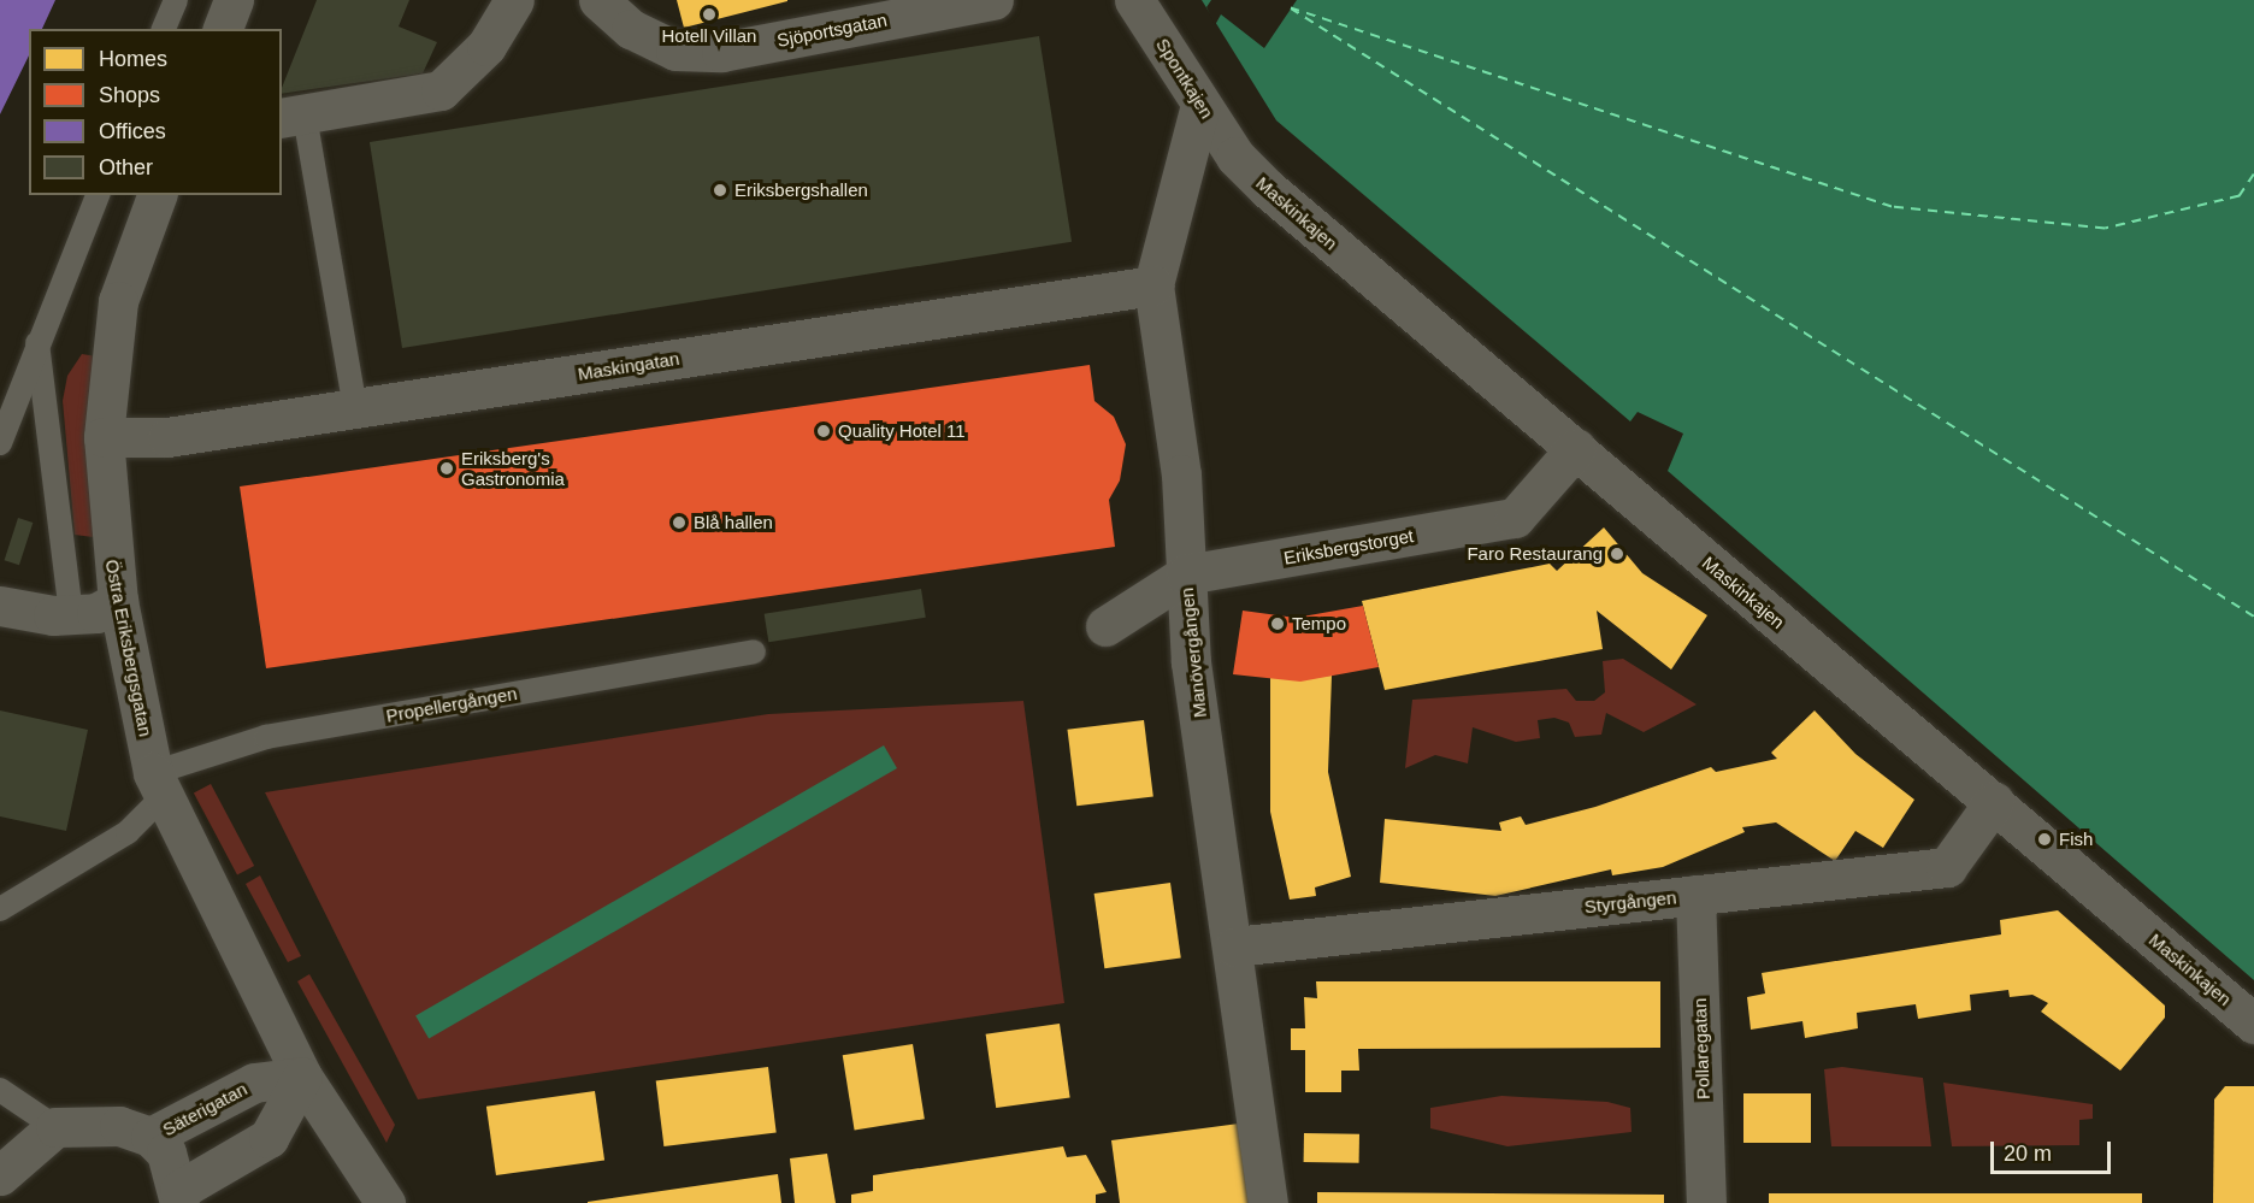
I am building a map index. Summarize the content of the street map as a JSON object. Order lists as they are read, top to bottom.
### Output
{
  "streets": {
    "street": [
      "Sjöportsgatan",
      "Spontkajen",
      "Maskinkajen",
      "Maskingatan",
      "Eriksbergstorget",
      "Östra Eriksbergsgatan",
      "Manövergången",
      "Styrgången",
      "Pollaregatan",
      "Säterigatan"
    ],
    "lane": ["Propellergången"]
  },
  "crossings": [
    ["Spontkajen", "Maskinkajen"],
    ["Spontkajen", "Manövergången"],
    ["Maskinkajen", "Eriksbergstorget"],
    ["Maskinkajen", "Styrgången"],
    ["Maskingatan", "Östra Eriksbergsgatan"],
    ["Maskingatan", "Manövergången"],
    ["Eriksbergstorget", "Manövergången"],
    ["Östra Eriksbergsgatan", "Propellergången"],
    ["Östra Eriksbergsgatan", "Säterigatan"],
    ["Manövergången", "Styrgången"],
    ["Styrgången", "Pollaregatan"]
  ],
  "places": [
    "Hotell Villan",
    "Eriksbergshallen",
    "Quality Hotel 11",
    "Eriksberg's Gastronomia",
    "Blå hallen",
    "Faro Restaurang",
    "Tempo",
    "Fish"
  ],
  "legend": [
    "Homes",
    "Shops",
    "Offices",
    "Other"
  ],
  "scale_bar": "20 m"
}
